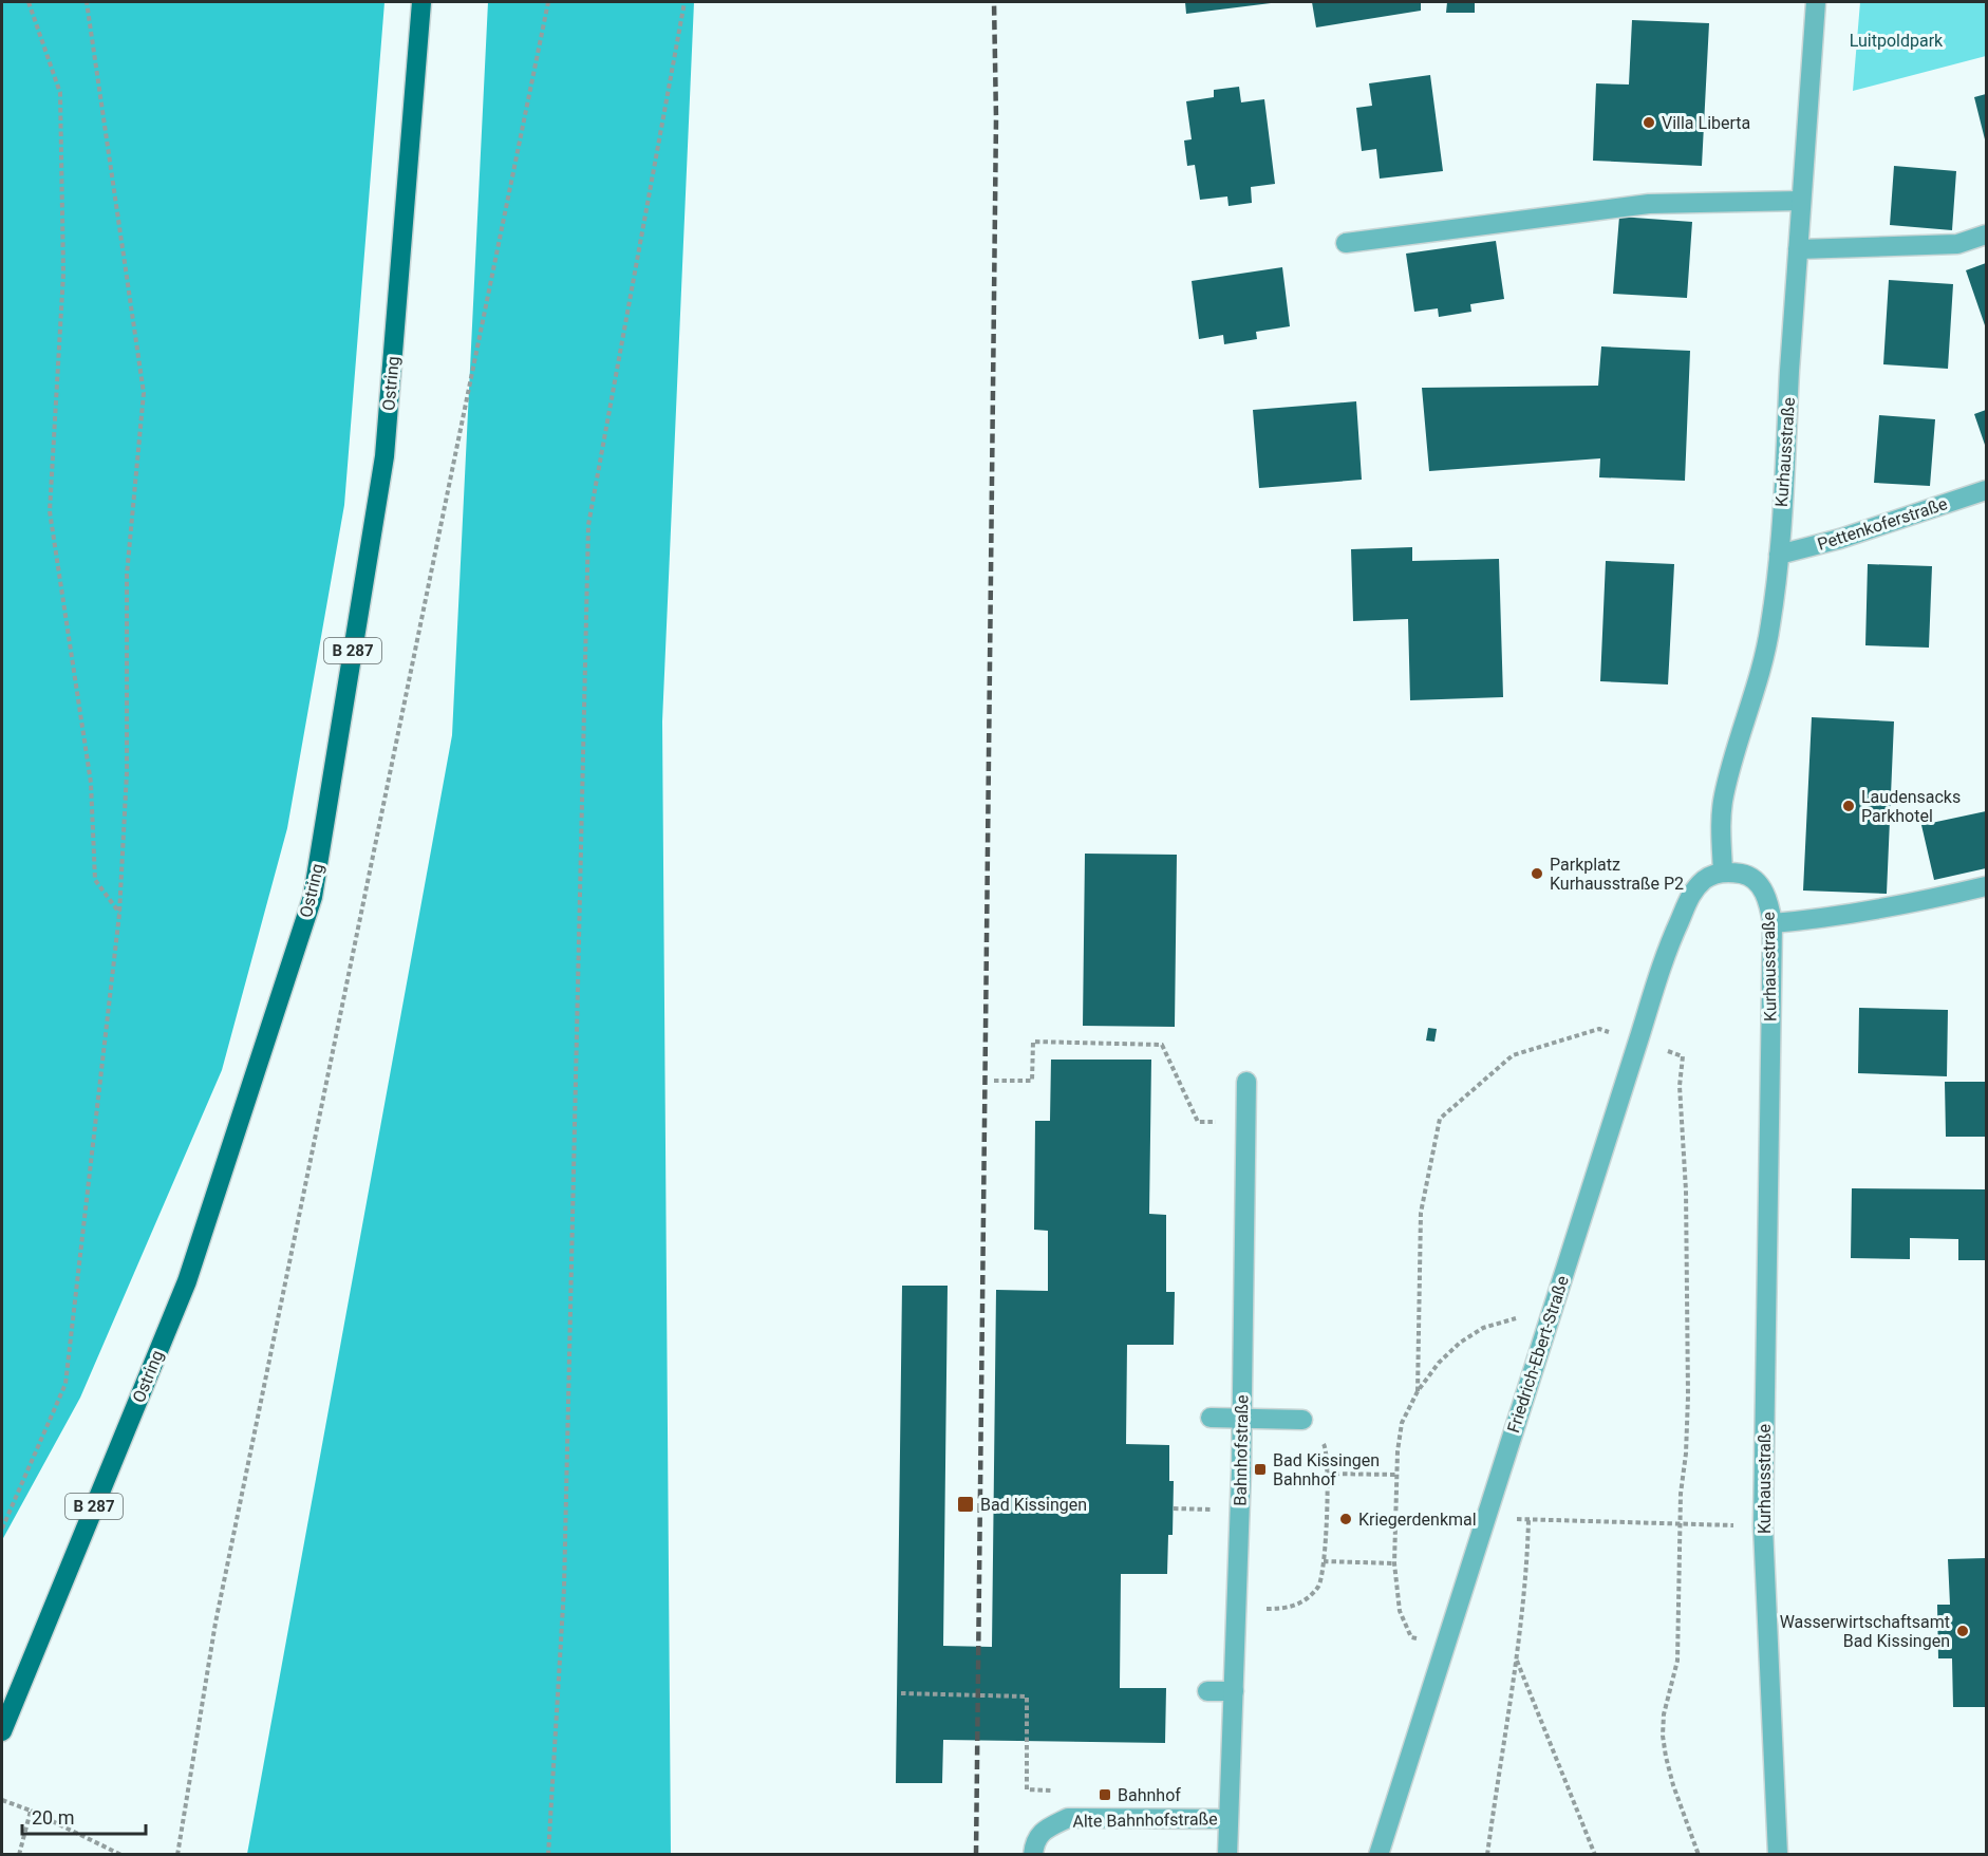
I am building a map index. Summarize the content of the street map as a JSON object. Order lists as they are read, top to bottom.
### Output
{
  "streets": {
    "main road": ["Ostring", "B 287"],
    "street": [
      "Kurhausstraße",
      "Pettenkoferstraße",
      "Friedrich-Ebert-Straße",
      "Bahnhofstraße",
      "Alte Bahnhofstraße"
    ]
  },
  "crossings": [
    ["Kurhausstraße", "Pettenkoferstraße"],
    ["Kurhausstraße", "Friedrich-Ebert-Straße"],
    ["Bahnhofstraße", "Alte Bahnhofstraße"]
  ],
  "parks": ["Luitpoldpark"],
  "places": {
    "other": [
      "Villa Liberta",
      "Laudensacks Parkhotel",
      "Parkplatz Kurhausstraße P2",
      "Kriegerdenkmal",
      "Wasserwirtschaftsamt Bad Kissingen"
    ],
    "transit": ["Bad Kissingen Bahnhof", "Bad Kissingen", "Bahnhof"]
  },
  "scale_bar": "20 m"
}
